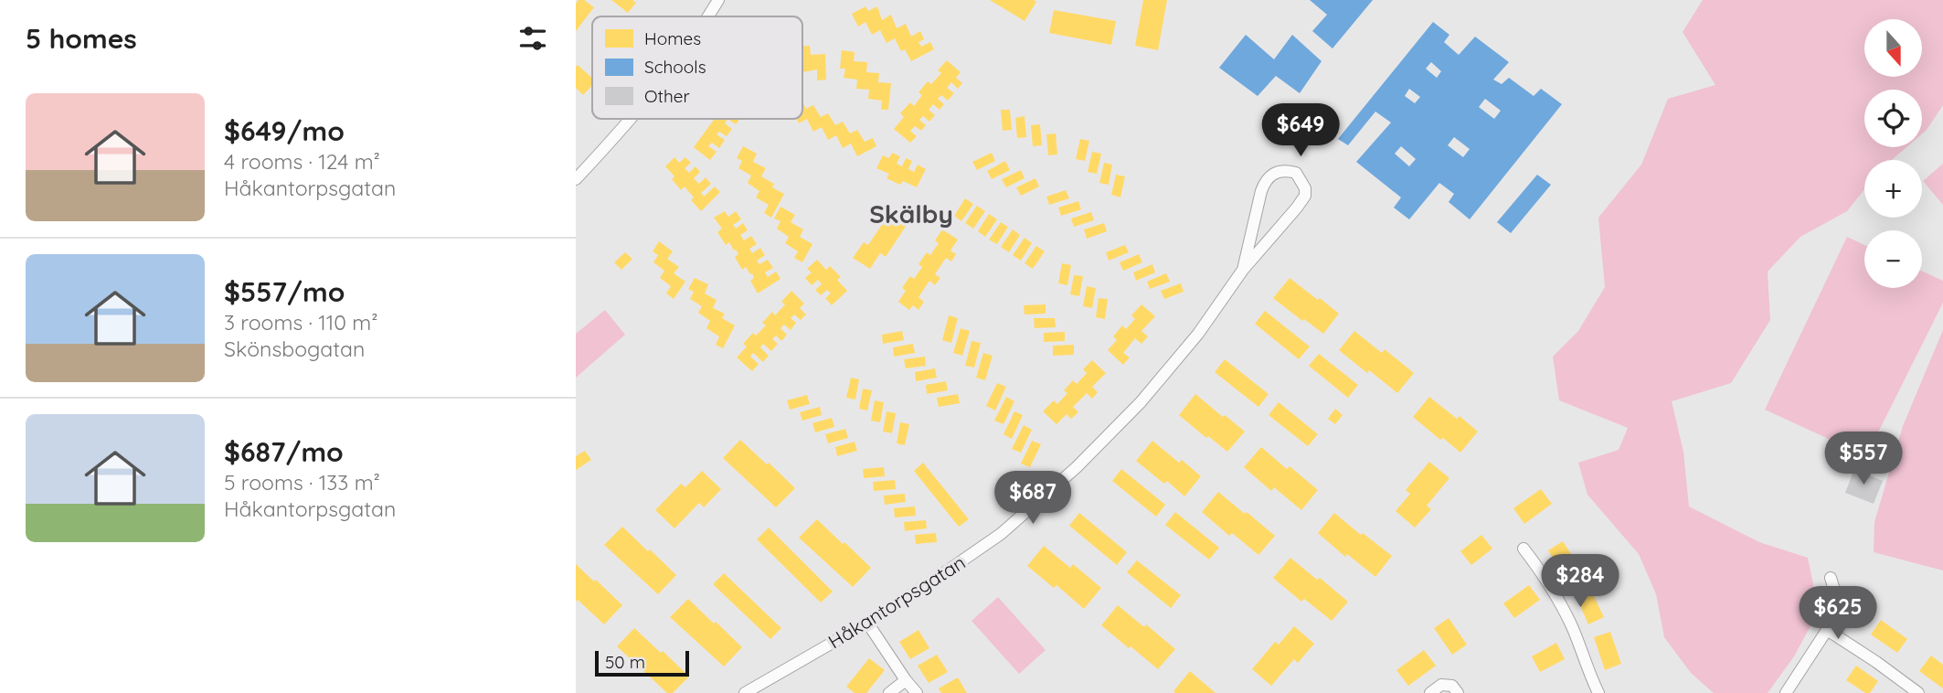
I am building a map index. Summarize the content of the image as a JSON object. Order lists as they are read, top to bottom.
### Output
{
  "streets": {
    "street": ["Håkantorpsgatan"]
  },
  "districts": ["Skälby"],
  "legend": ["Homes", "Schools", "Other"],
  "scale_bar": "50 m",
  "north": "bottom",
  "page": {
    "heading": "5 homes",
    "map_buttons": ["+", "−"],
    "list": [
      {
        "name": "$649/mo",
        "note": "4 rooms · 124 m² · Håkantorpsgatan"
      },
      {
        "name": "$557/mo",
        "note": "3 rooms · 110 m² · Skönsbogatan"
      },
      {
        "name": "$687/mo",
        "note": "5 rooms · 133 m² · Håkantorpsgatan"
      }
    ],
    "price": [
      "$649",
      "$557",
      "$687",
      "$284",
      "$625"
    ],
    "scale": "50 m"
  }
}
